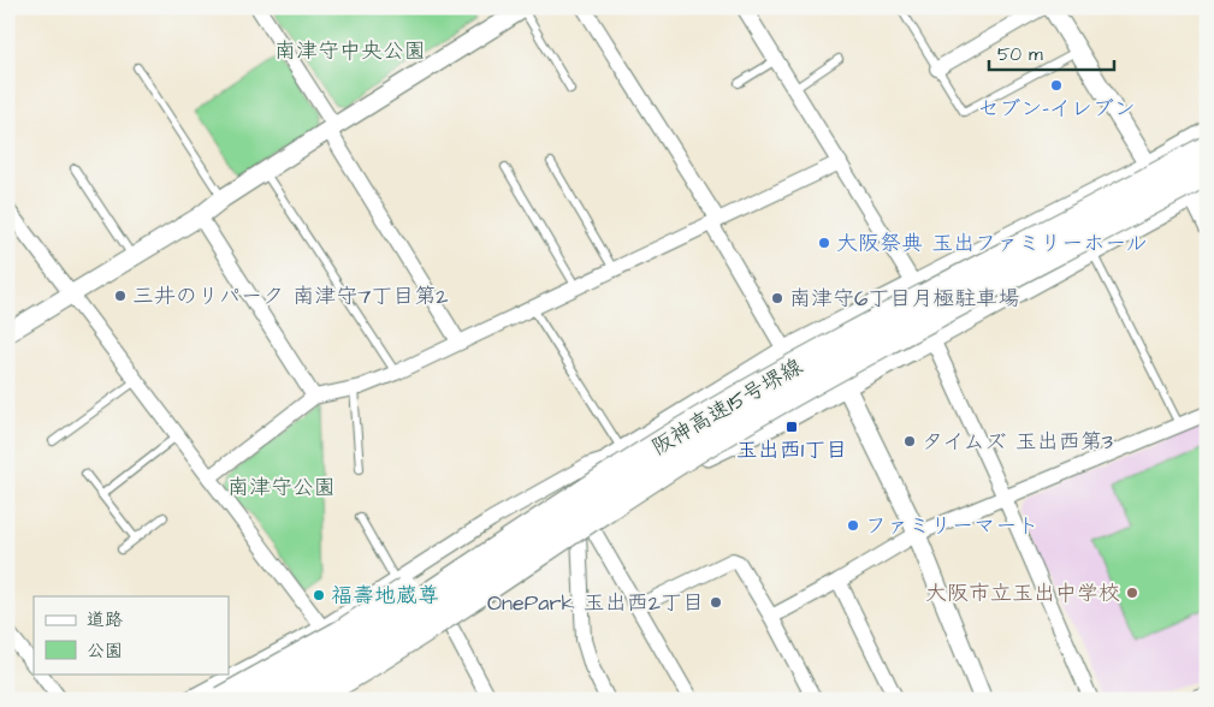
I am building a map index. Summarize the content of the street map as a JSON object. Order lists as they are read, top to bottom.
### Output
{
  "streets": {
    "highway": ["阪神高速15号堺線"]
  },
  "parks": ["南津守中央公園", "南津守公園"],
  "places": {
    "other": [
      "セブン-イレブン",
      "大阪祭典 玉出ファミリーホール",
      "三井のリパーク 南津守7丁目第2",
      "南津守6丁目月極駐車場",
      "タイムズ 玉出西第3",
      "ファミリーマート",
      "大阪市立玉出中学校",
      "福壽地蔵尊",
      "OnePark 玉出西2丁目"
    ],
    "transit": ["玉出西1丁目"]
  },
  "legend": ["道路", "公園"],
  "scale_bar": "50 m"
}
